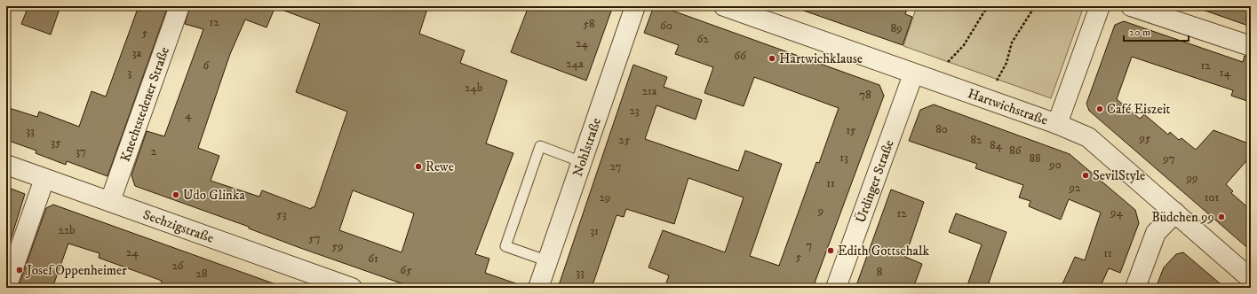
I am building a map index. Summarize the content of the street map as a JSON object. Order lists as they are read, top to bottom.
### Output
{
  "streets": {
    "street": [
      "Knechtstedener Straße",
      "Hartwichstraße",
      "Nohlstraße",
      "Ürdinger Straße",
      "Sechzigstraße"
    ]
  },
  "crossings": [
    ["Knechtstedener Straße", "Sechzigstraße"],
    ["Hartwichstraße", "Ürdinger Straße"]
  ],
  "places": [
    "Hartwichklause",
    "Café Eiszeit",
    "Rewe",
    "SevilStyle",
    "Udo Glinka",
    "Büdchen 99",
    "Edith Gottschalk",
    "Josef Oppenheimer"
  ],
  "house_numbers": [
    "12",
    "58",
    "60",
    "89",
    "5",
    "62",
    "24",
    "3a",
    "66",
    "24a",
    "6",
    "12",
    "3",
    "14",
    "24b",
    "21a",
    "78",
    "23",
    "4",
    "80",
    "15",
    "33",
    "95",
    "25",
    "82",
    "35",
    "84",
    "86",
    "37",
    "2",
    "13",
    "88",
    "97",
    "90",
    "27",
    "99",
    "11",
    "92",
    "29",
    "101",
    "9",
    "94",
    "12",
    "53",
    "22b",
    "31",
    "57",
    "7",
    "59",
    "24",
    "11",
    "5",
    "61",
    "26",
    "65",
    "8",
    "33",
    "28"
  ],
  "scale_bar": "20 m"
}
